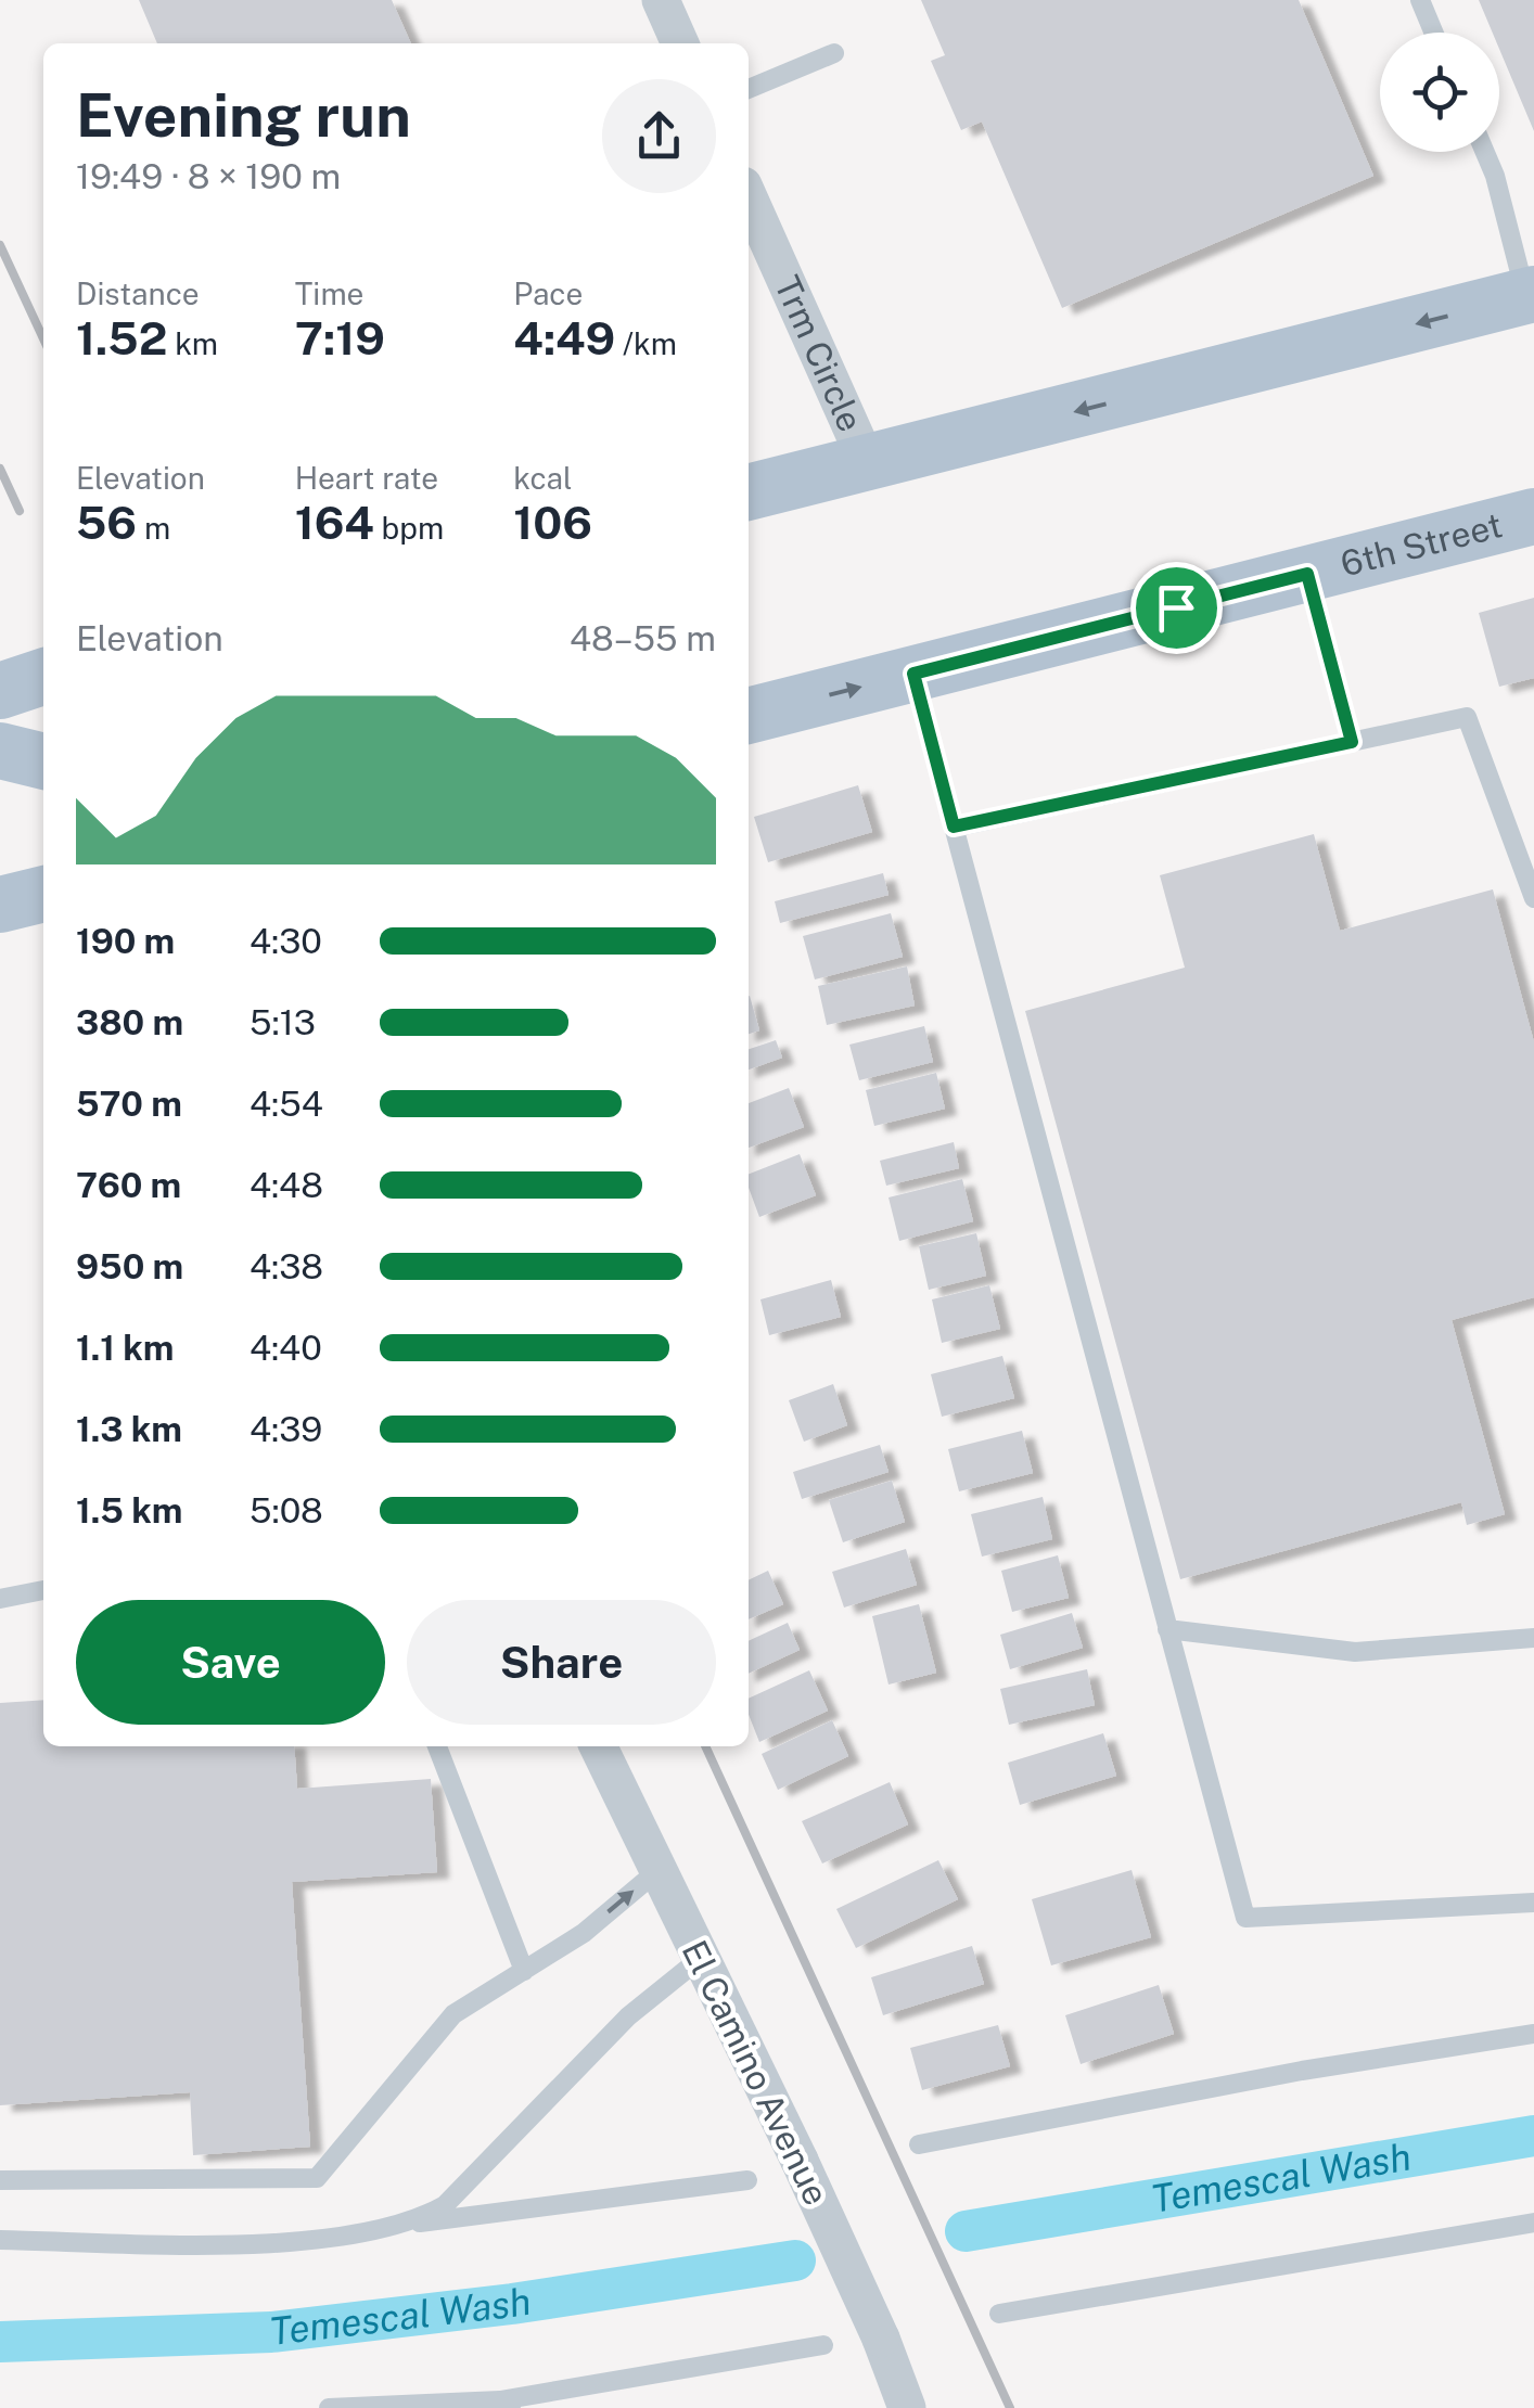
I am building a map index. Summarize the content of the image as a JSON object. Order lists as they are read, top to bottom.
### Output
{
  "streets": {
    "main road": ["6th Street"],
    "street": ["Trm Circle", "El Camino Avenue"]
  },
  "water": ["Temescal Wash"],
  "page": {
    "heading": ["Evening run", "19:49 · 8 × 190 m"],
    "stats": [
      ["Distance", "1.52 km"],
      ["Time", "7:19"],
      ["Pace", "4:49 /km"],
      ["Elevation", "56 m"],
      ["Heart rate", "164 bpm"],
      ["kcal", "106"]
    ],
    "chart": ["Elevation", "48–55 m"],
    "list": [
      {
        "name": "190 m",
        "note": "4:30"
      },
      {
        "name": "380 m",
        "note": "5:13"
      },
      {
        "name": "570 m",
        "note": "4:54"
      },
      {
        "name": "760 m",
        "note": "4:48"
      },
      {
        "name": "950 m",
        "note": "4:38"
      },
      {
        "name": "1.1 km",
        "note": "4:40"
      },
      {
        "name": "1.3 km",
        "note": "4:39"
      },
      {
        "name": "1.5 km",
        "note": "5:08"
      }
    ],
    "buttons": ["Save", "Share"]
  }
}
